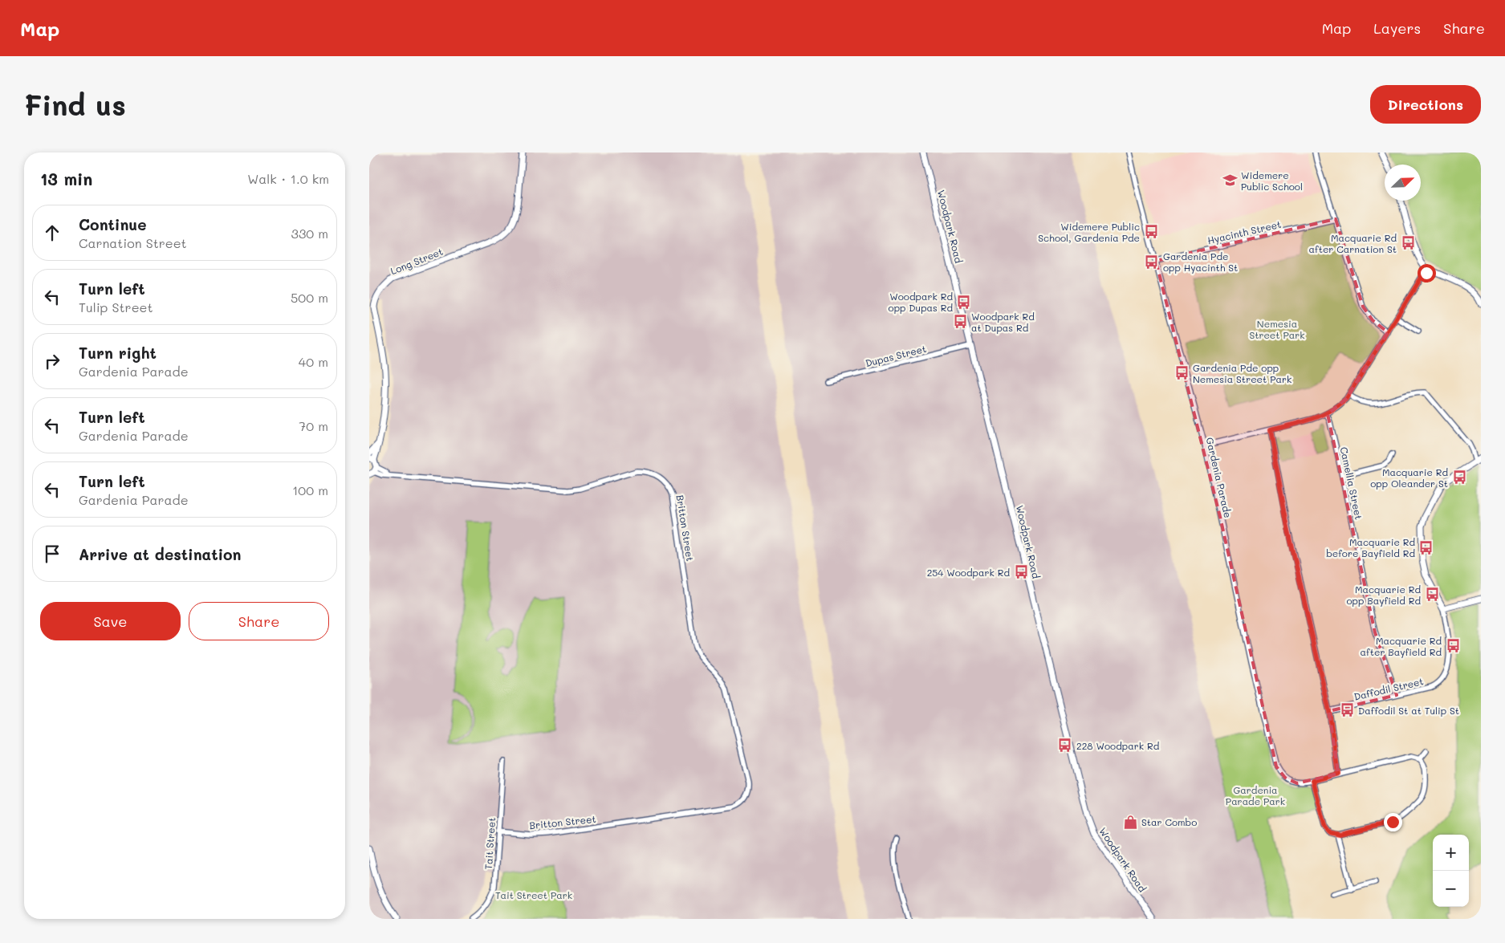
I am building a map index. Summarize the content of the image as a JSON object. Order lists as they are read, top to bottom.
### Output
{
  "streets": {
    "street": [
      "Woodpark Road",
      "Hyacinth Street",
      "Long Street",
      "Dupas Street",
      "Gardenia Parade",
      "Camellia Street",
      "Britton Street",
      "Daffodil Street",
      "Tait Street"
    ]
  },
  "crossings": [
    ["Woodpark Road", "Dupas Street"],
    ["Hyacinth Street", "Gardenia Parade"],
    ["Camellia Street", "Daffodil Street"],
    ["Britton Street", "Tait Street"]
  ],
  "parks": ["Nemesia Street Park", "Gardenia Parade Park", "Tait Street Park"],
  "places": {
    "school or university": ["Widemere Public School"],
    "bus stop": [
      "Widemere Public School, Gardenia Pde",
      "Macquarie Rd after Carnation St",
      "Gardenia Pde opp Hyacinth St",
      "Woodpark Rd opp Dupas Rd",
      "Woodpark Rd at Dupas Rd",
      "Gardenia Pde opp Nemesia Street Park",
      "Macquarie Rd opp Oleander St",
      "Macquarie Rd before Bayfield Rd",
      "254 Woodpark Rd",
      "Macquarie Rd opp Bayfield Rd",
      "Macquarie Rd after Bayfield Rd",
      "Daffodil St at Tulip St",
      "228 Woodpark Rd"
    ],
    "shop": ["Star Combo"]
  },
  "north": "top right",
  "page": {
    "header": "Map",
    "nav": ["Map", "Layers", "Share"],
    "buttons": [
      "Directions",
      ["Save", "Share"]
    ],
    "title": "Find us",
    "heading": ["13 min", "Walk · 1.0 km"],
    "list": [
      ["Continue", "Carnation Street", "330 m"],
      ["Turn left", "Tulip Street", "500 m"],
      ["Turn right", "Gardenia Parade", "40 m"],
      ["Turn left", "Gardenia Parade", "70 m"],
      ["Turn left", "Gardenia Parade", "100 m"],
      "Arrive at destination"
    ],
    "map_buttons": ["+", "−"]
  }
}
